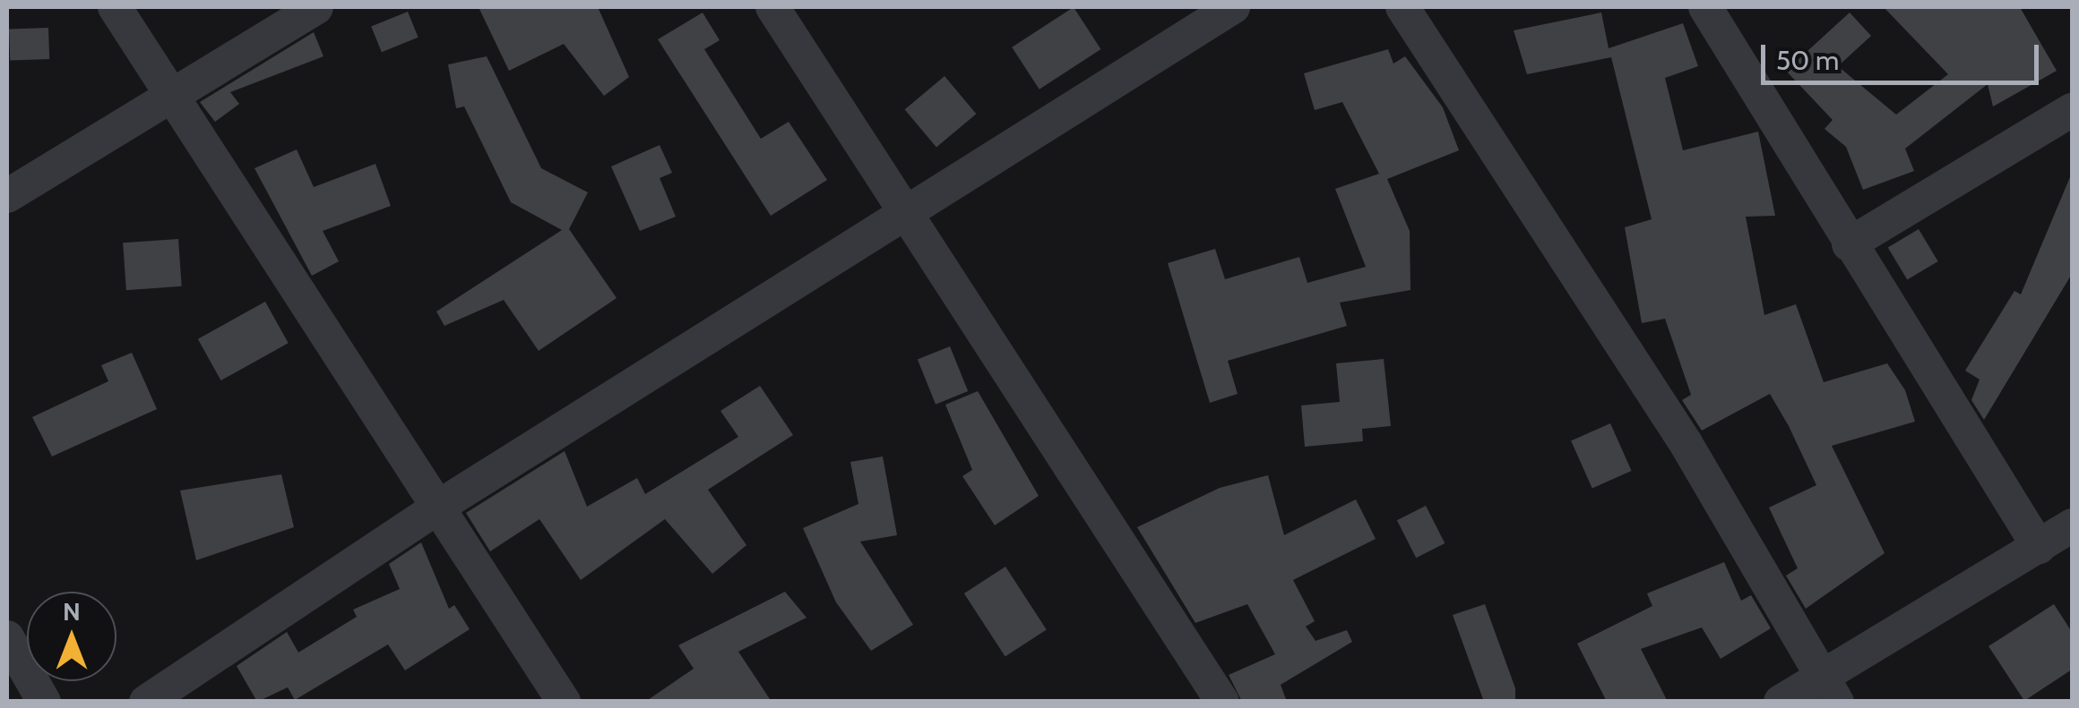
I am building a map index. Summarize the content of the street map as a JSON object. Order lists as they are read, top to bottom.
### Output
{
  "scale_bar": "50 m",
  "north": "top"
}
